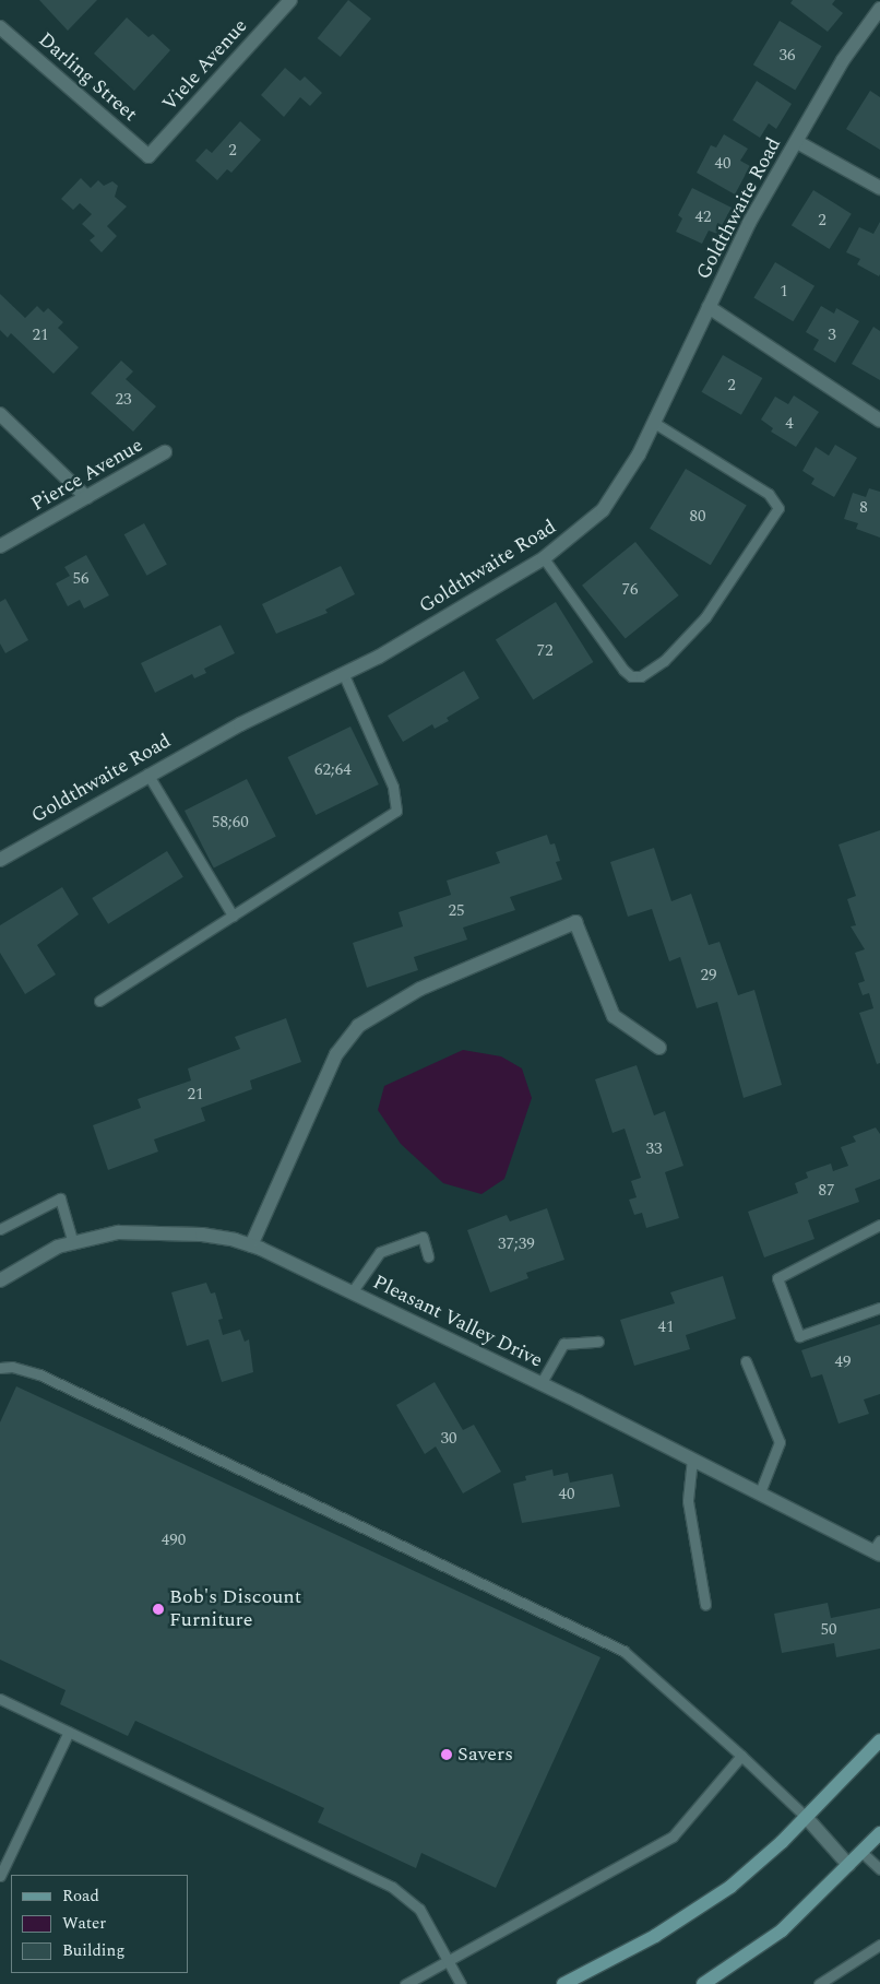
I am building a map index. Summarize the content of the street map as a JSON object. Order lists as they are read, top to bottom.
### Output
{
  "streets": {
    "street": [
      "Viele Avenue",
      "Darling Street",
      "Goldthwaite Road",
      "Pierce Avenue",
      "Pleasant Valley Drive"
    ]
  },
  "crossings": [
    ["Viele Avenue", "Darling Street"]
  ],
  "places": ["Bob's Discount Furniture", "Savers"],
  "house_numbers": [
    "36",
    "2",
    "40",
    "42",
    "2",
    "1",
    "21",
    "3",
    "2",
    "23",
    "4",
    "8",
    "80",
    "56",
    "76",
    "72",
    "62;64",
    "58;60",
    "25",
    "29",
    "21",
    "33",
    "87",
    "37;39",
    "41",
    "49",
    "30",
    "40",
    "490",
    "50"
  ],
  "legend": ["Road", "Water", "Building"]
}
